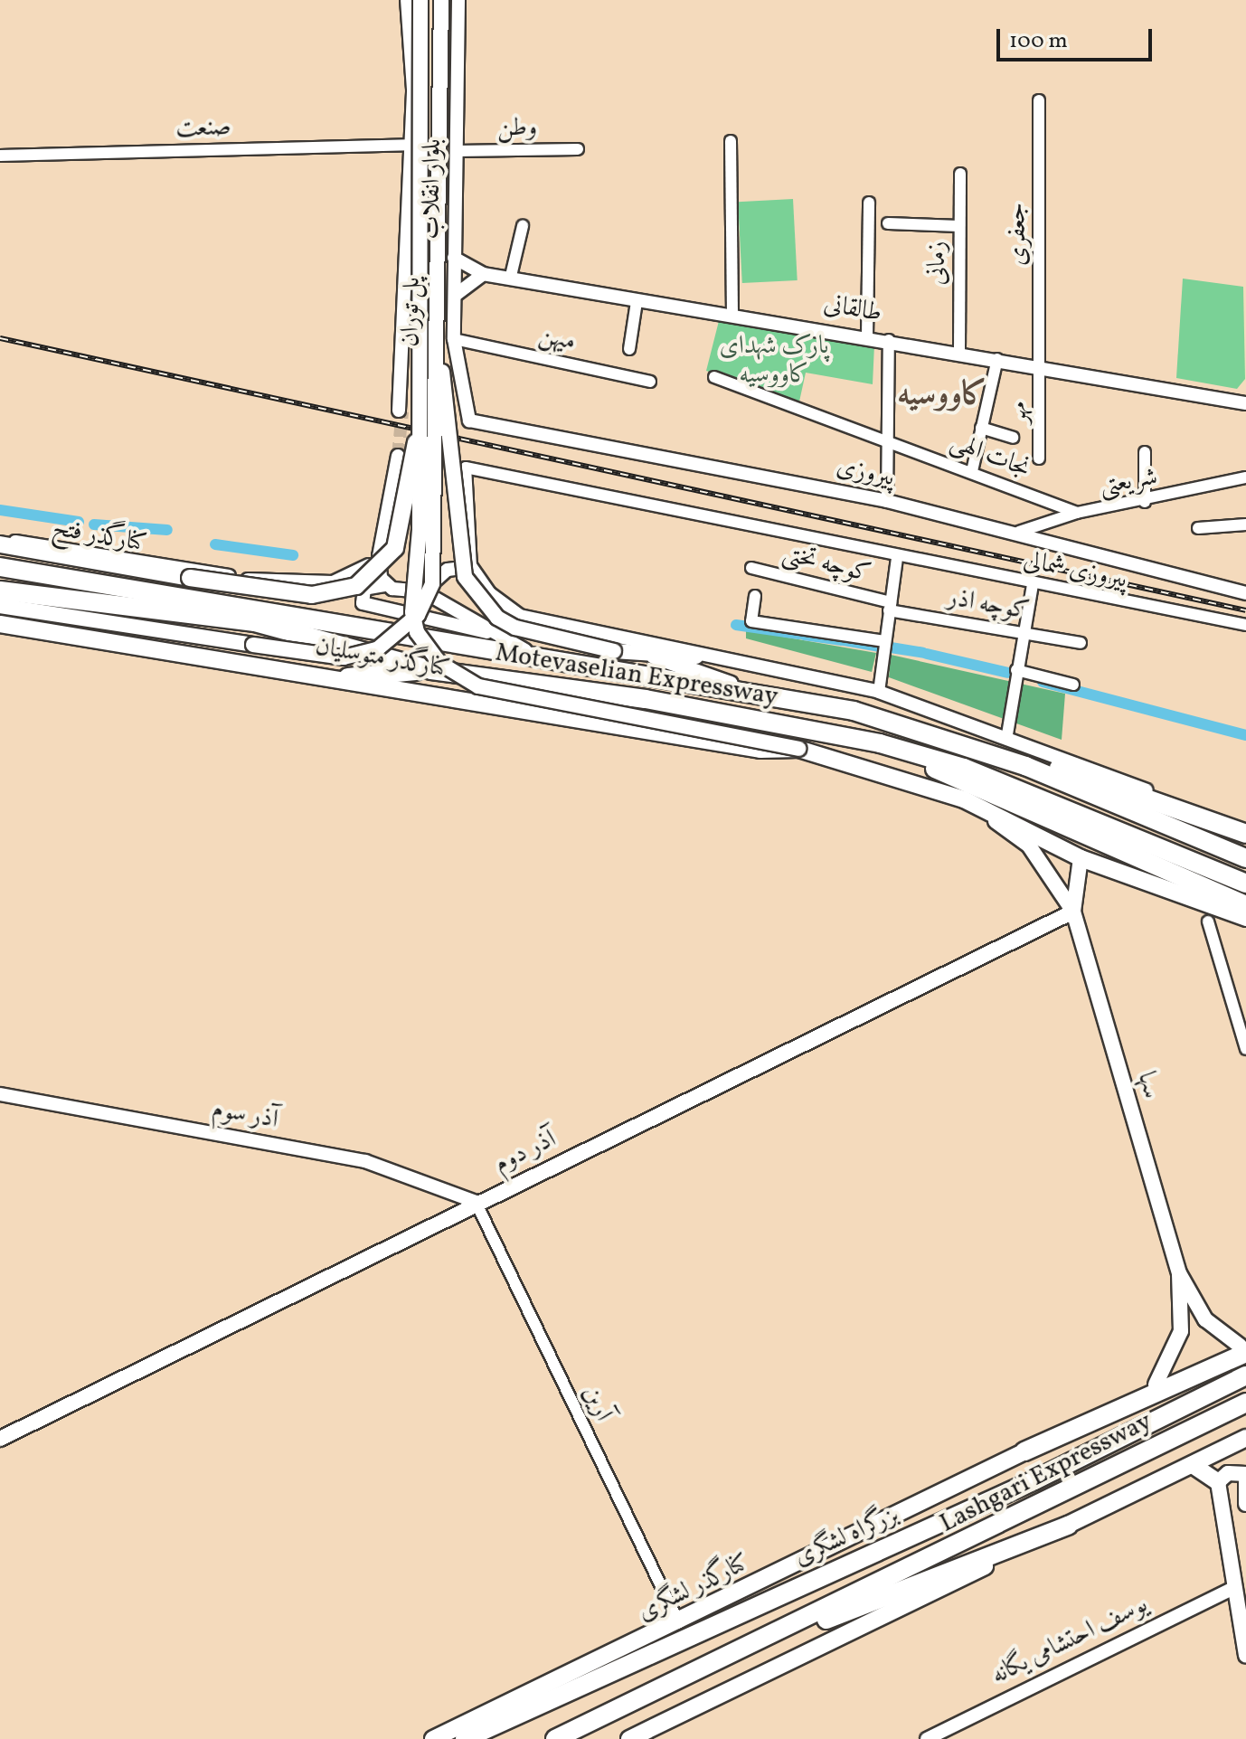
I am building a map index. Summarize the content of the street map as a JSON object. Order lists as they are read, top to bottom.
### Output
{
  "streets": {
    "highway": ["Motevaselian Expressway", "Lashgari Expressway", "بزرگراه لشگری"],
    "main road": [
      "پل توران",
      "کنارگذر فتح",
      "کنارگذر متوسلیان",
      "سها",
      "آذر دوم",
      "کنارگذر لشگری"
    ],
    "street": [
      "صنعت",
      "وطن",
      "بلوار انقلاب",
      "جعفری",
      "زمانی",
      "طالقانی",
      "میهن",
      "مهر",
      "نجات الهی",
      "پیروزی",
      "شریعتی",
      "کوچه تختی",
      "پیروزی شمالی",
      "کوچه اذر",
      "آذر سوم",
      "آرین",
      "یوسف احتشامی یگانه"
    ]
  },
  "crossings": [
    ["صنعت", "بلوار انقلاب"],
    ["وطن", "بلوار انقلاب"],
    ["بلوار انقلاب", "طالقانی"],
    ["بلوار انقلاب", "میهن"],
    ["بلوار انقلاب", "پیروزی"],
    ["جعفری", "طالقانی"],
    ["جعفری", "مهر"],
    ["زمانی", "طالقانی"],
    ["طالقانی", "مهر"],
    ["پل توران", "کنارگذر فتح"],
    ["پل توران", "کنارگذر متوسلیان"],
    ["نجات الهی", "شریعتی"],
    ["پیروزی", "شریعتی"],
    ["کوچه تختی", "کوچه اذر"],
    ["کنارگذر متوسلیان", "سها"],
    ["سها", "آذر دوم"],
    ["آذر سوم", "آذر دوم"],
    ["آذر سوم", "آرین"],
    ["آذر دوم", "آرین"],
    ["آرین", "کنارگذر لشگری"]
  ],
  "districts": ["کاووسیه"],
  "parks": ["پارک شهدای کاووسیه"],
  "scale_bar": "100 m"
}
